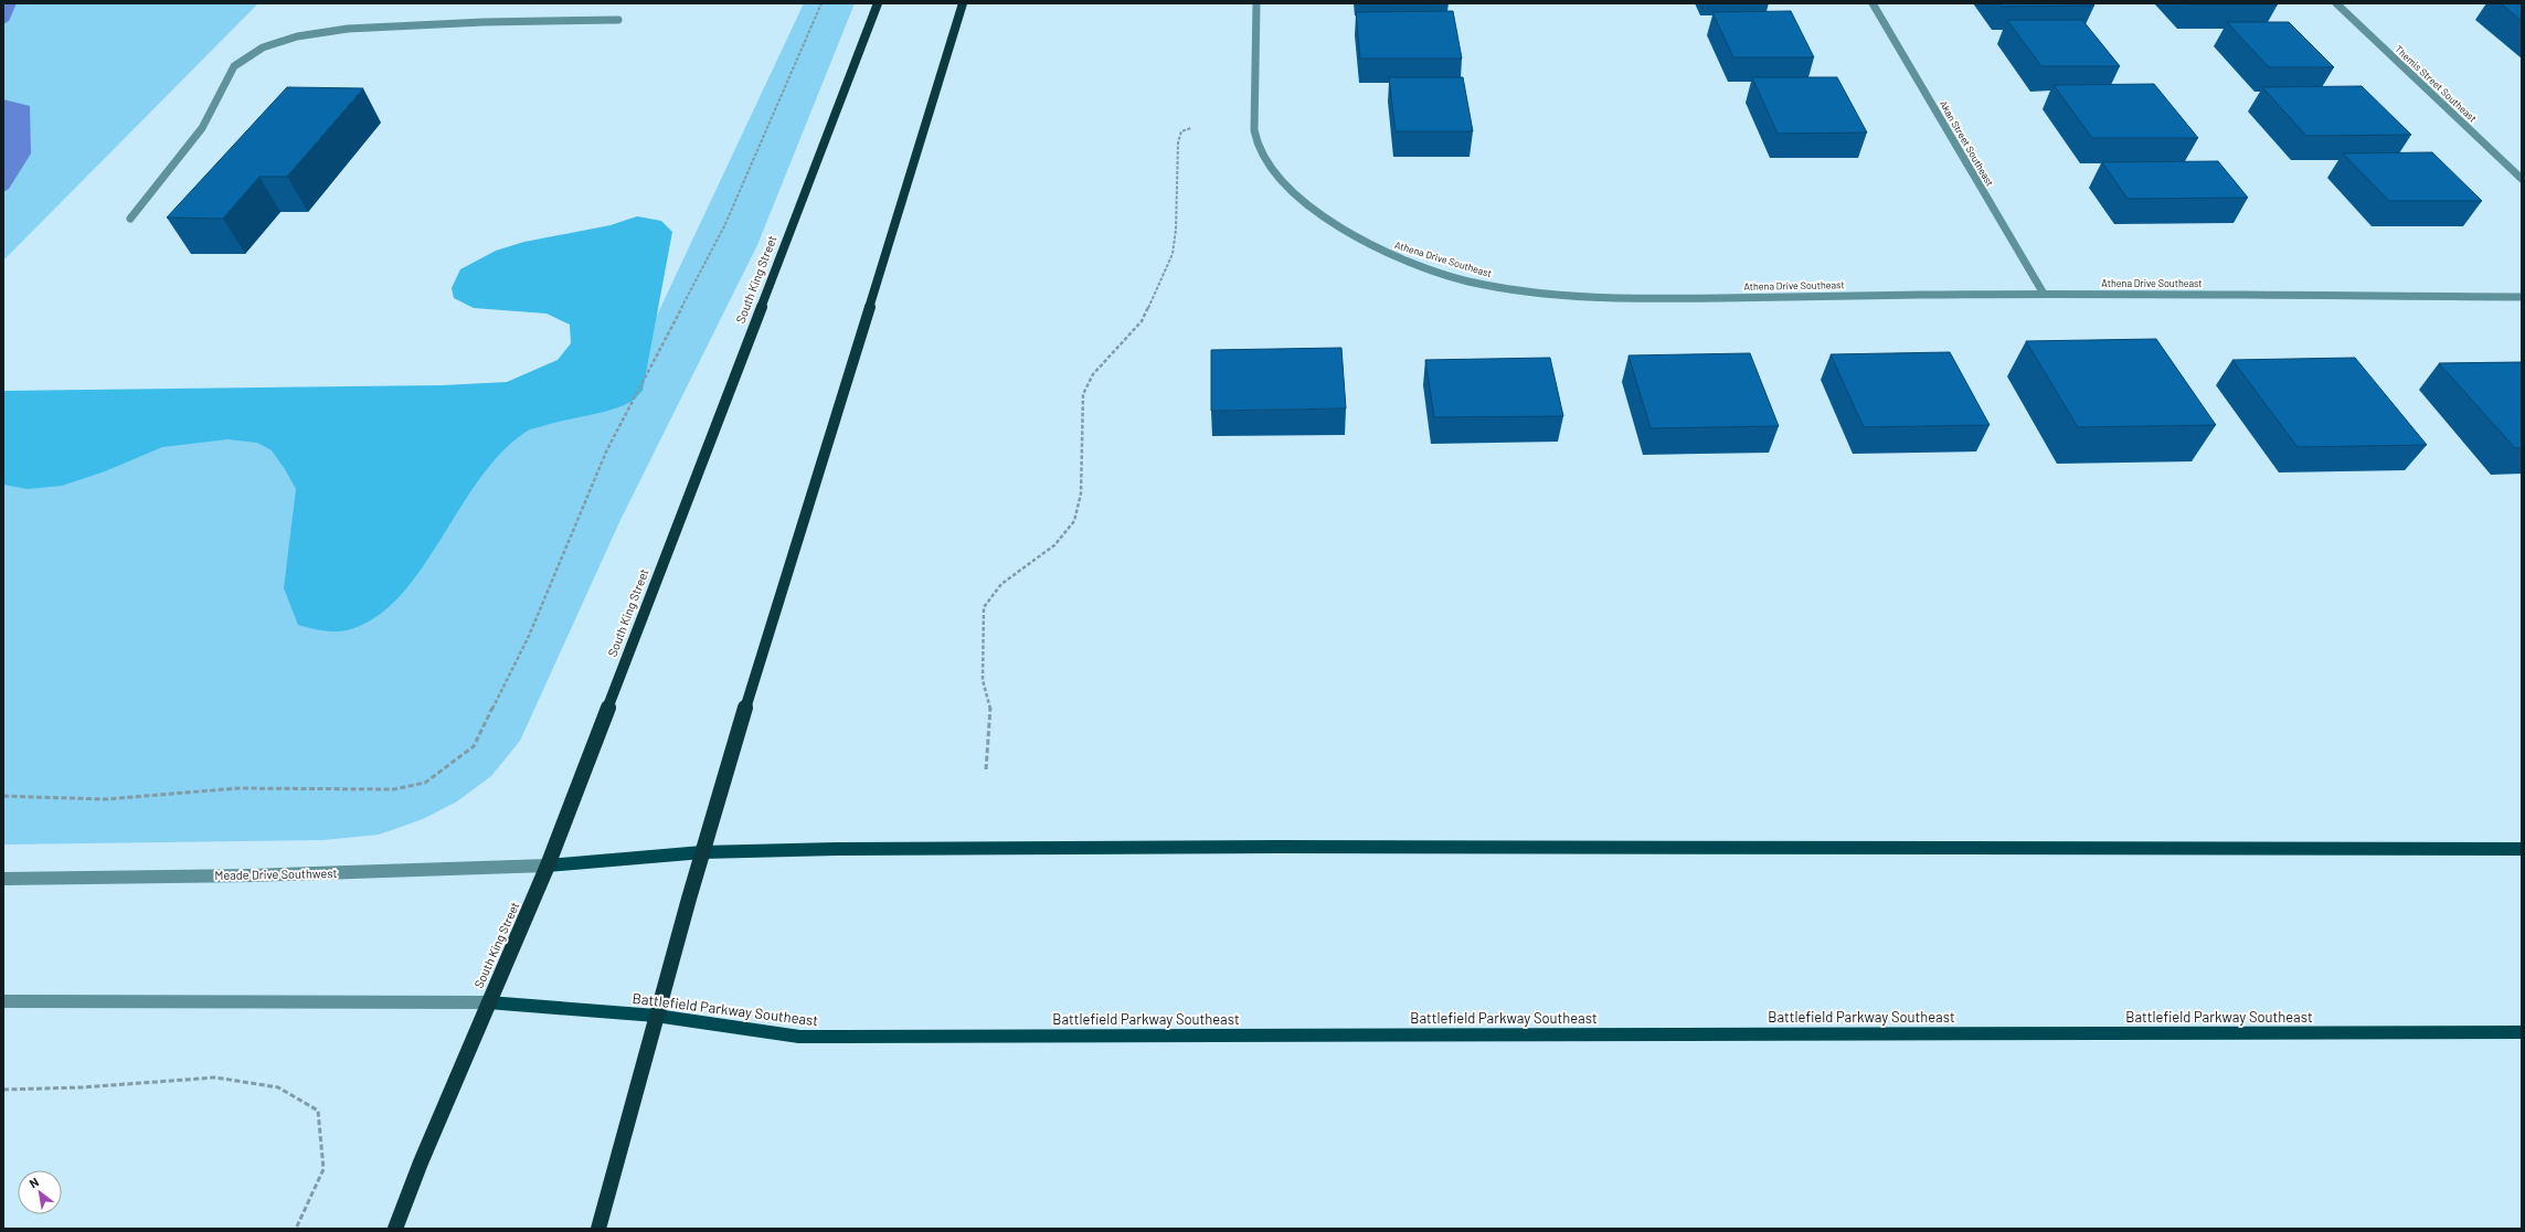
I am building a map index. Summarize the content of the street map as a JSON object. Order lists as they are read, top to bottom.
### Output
{
  "streets": {
    "highway": ["South King Street"],
    "main road": ["Battlefield Parkway Southeast"],
    "street": [
      "Themis Street Southeast",
      "Akan Street Southeast",
      "Athena Drive Southeast",
      "Meade Drive Southwest"
    ]
  },
  "crossings": [
    ["Akan Street Southeast", "Athena Drive Southeast"],
    ["South King Street", "Meade Drive Southwest"],
    ["South King Street", "Battlefield Parkway Southeast"]
  ],
  "north": "top left"
}
